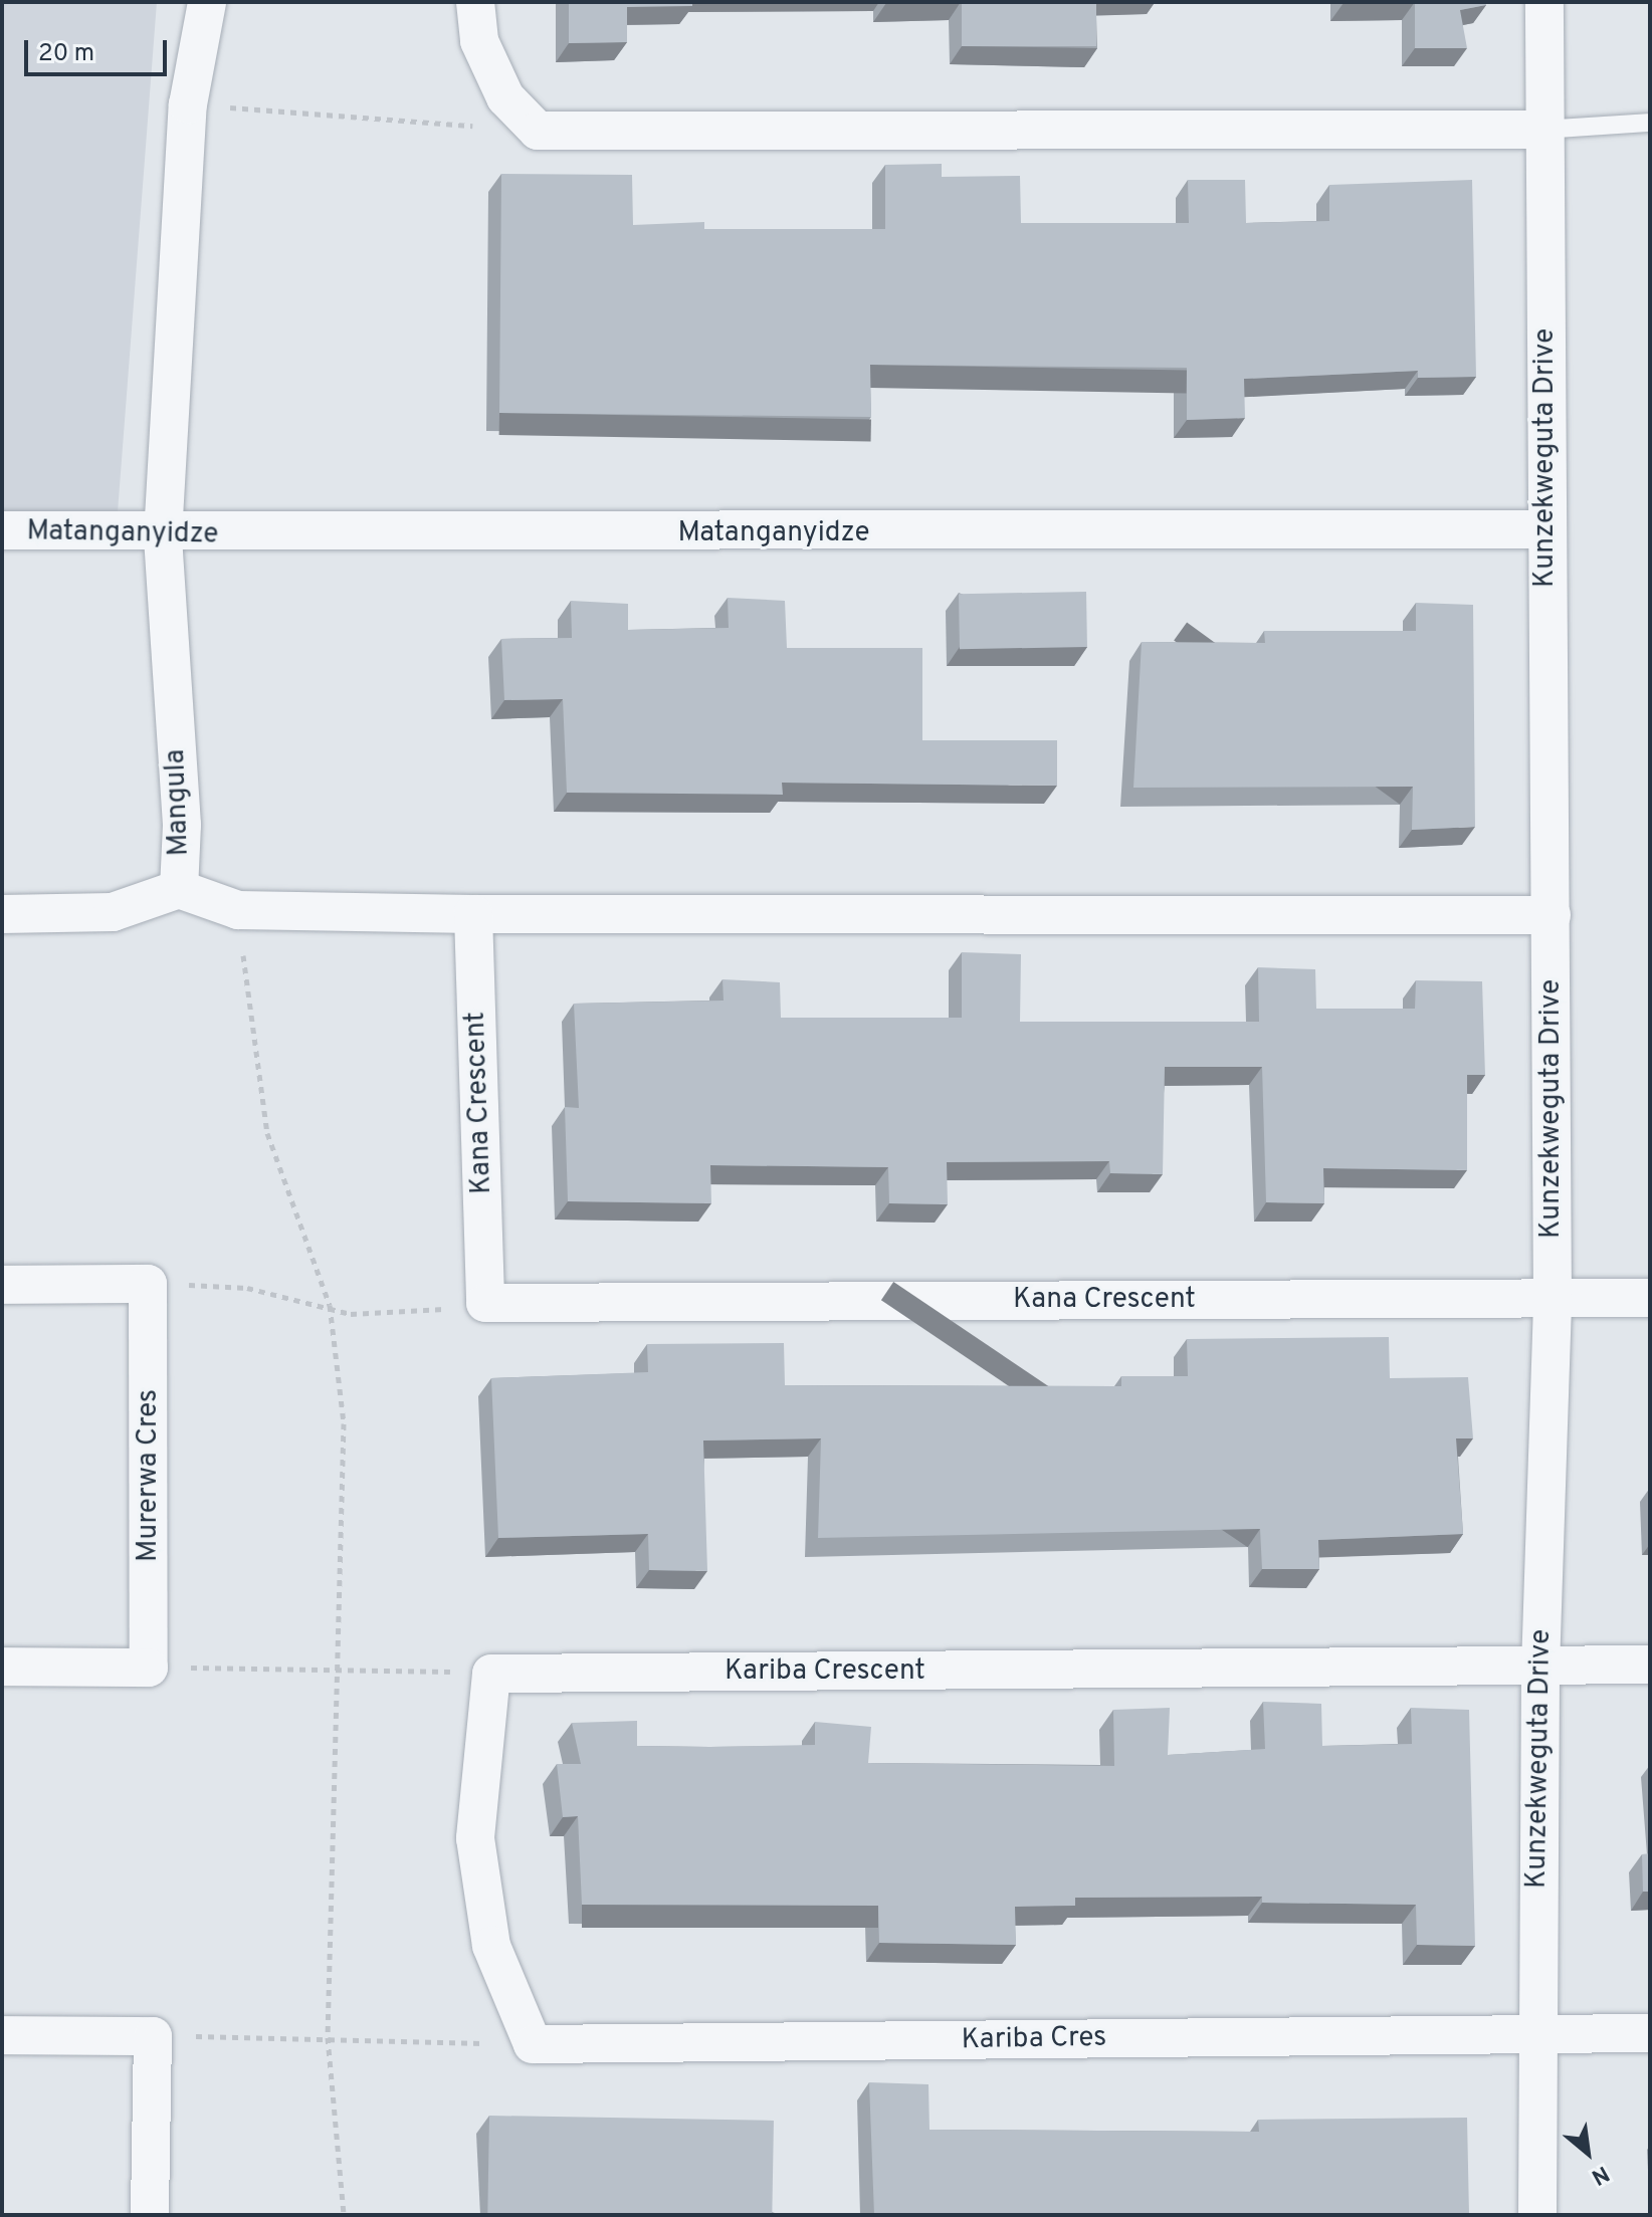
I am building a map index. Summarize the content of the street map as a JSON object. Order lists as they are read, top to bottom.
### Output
{
  "streets": {
    "street": [
      "Kunzekweguta Drive",
      "Matanganyidze",
      "Mangula",
      "Kana Crescent",
      "Murerwa Cres",
      "Kariba Crescent",
      "Kariba Cres"
    ]
  },
  "crossings": [
    ["Kunzekweguta Drive", "Matanganyidze"],
    ["Kunzekweguta Drive", "Kana Crescent"],
    ["Kunzekweguta Drive", "Kariba Crescent"],
    ["Kunzekweguta Drive", "Kariba Cres"],
    ["Matanganyidze", "Mangula"]
  ],
  "scale_bar": "20 m",
  "north": "bottom right"
}
